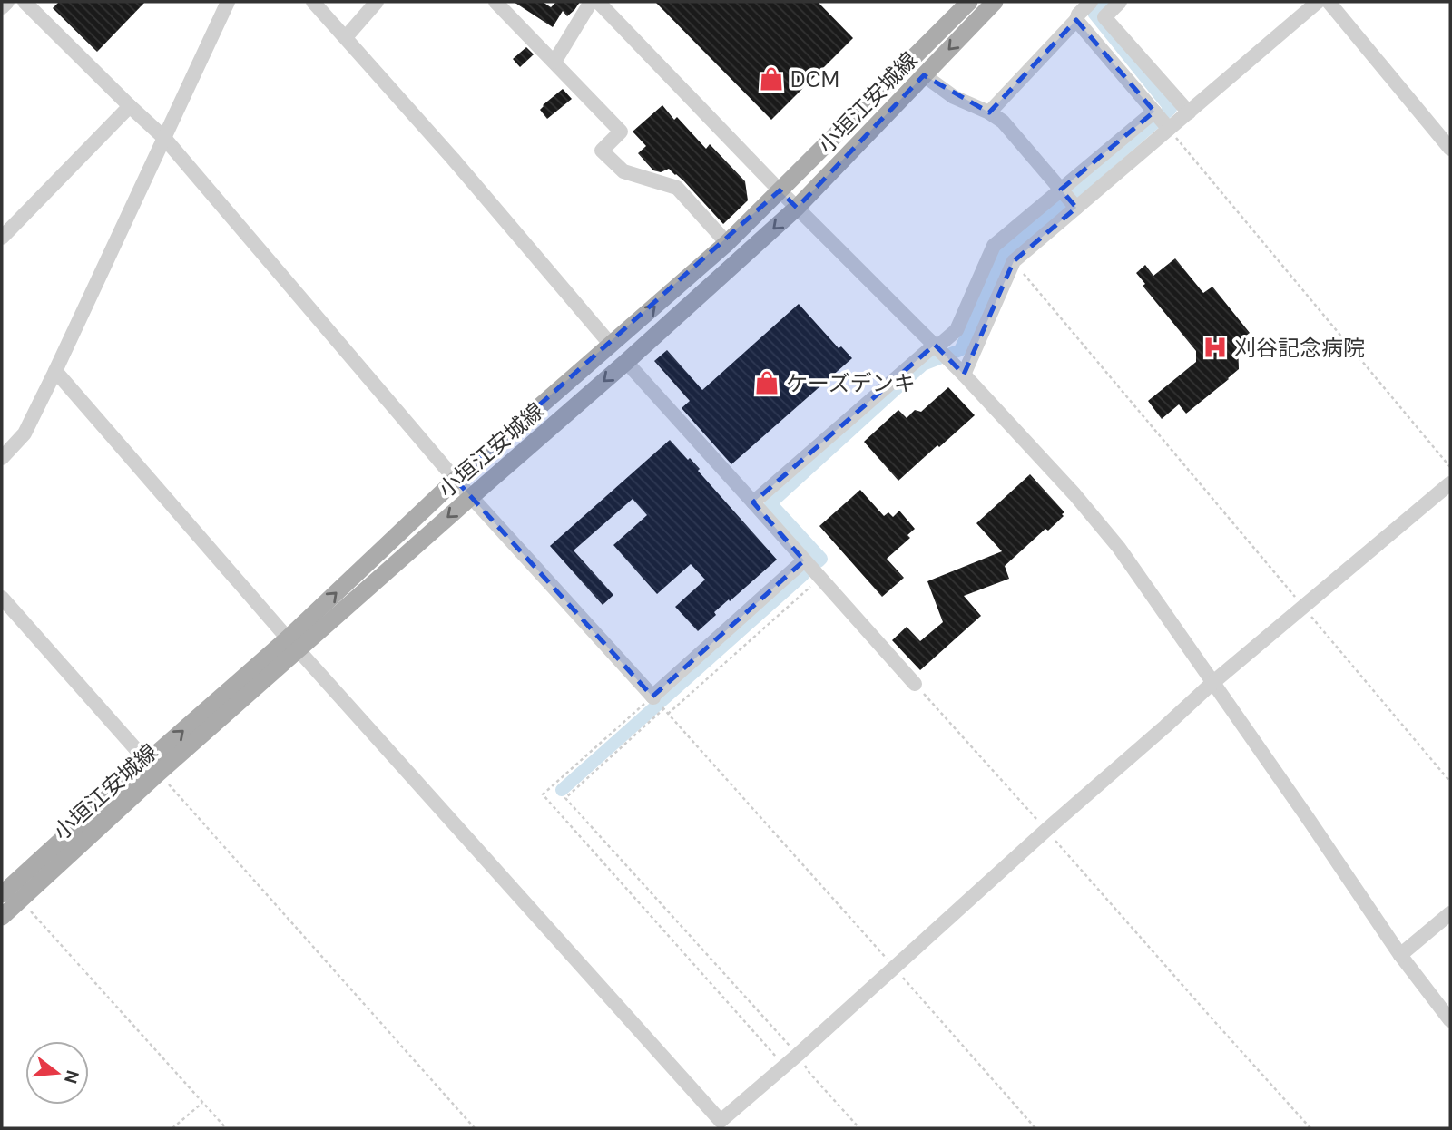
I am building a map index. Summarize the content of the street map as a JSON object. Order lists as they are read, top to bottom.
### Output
{
  "streets": {
    "main road": ["小垣江安城線"]
  },
  "places": {
    "shop": ["DCM", "ケーズデンキ"],
    "hospital": ["刈谷記念病院"]
  },
  "north": "right"
}
